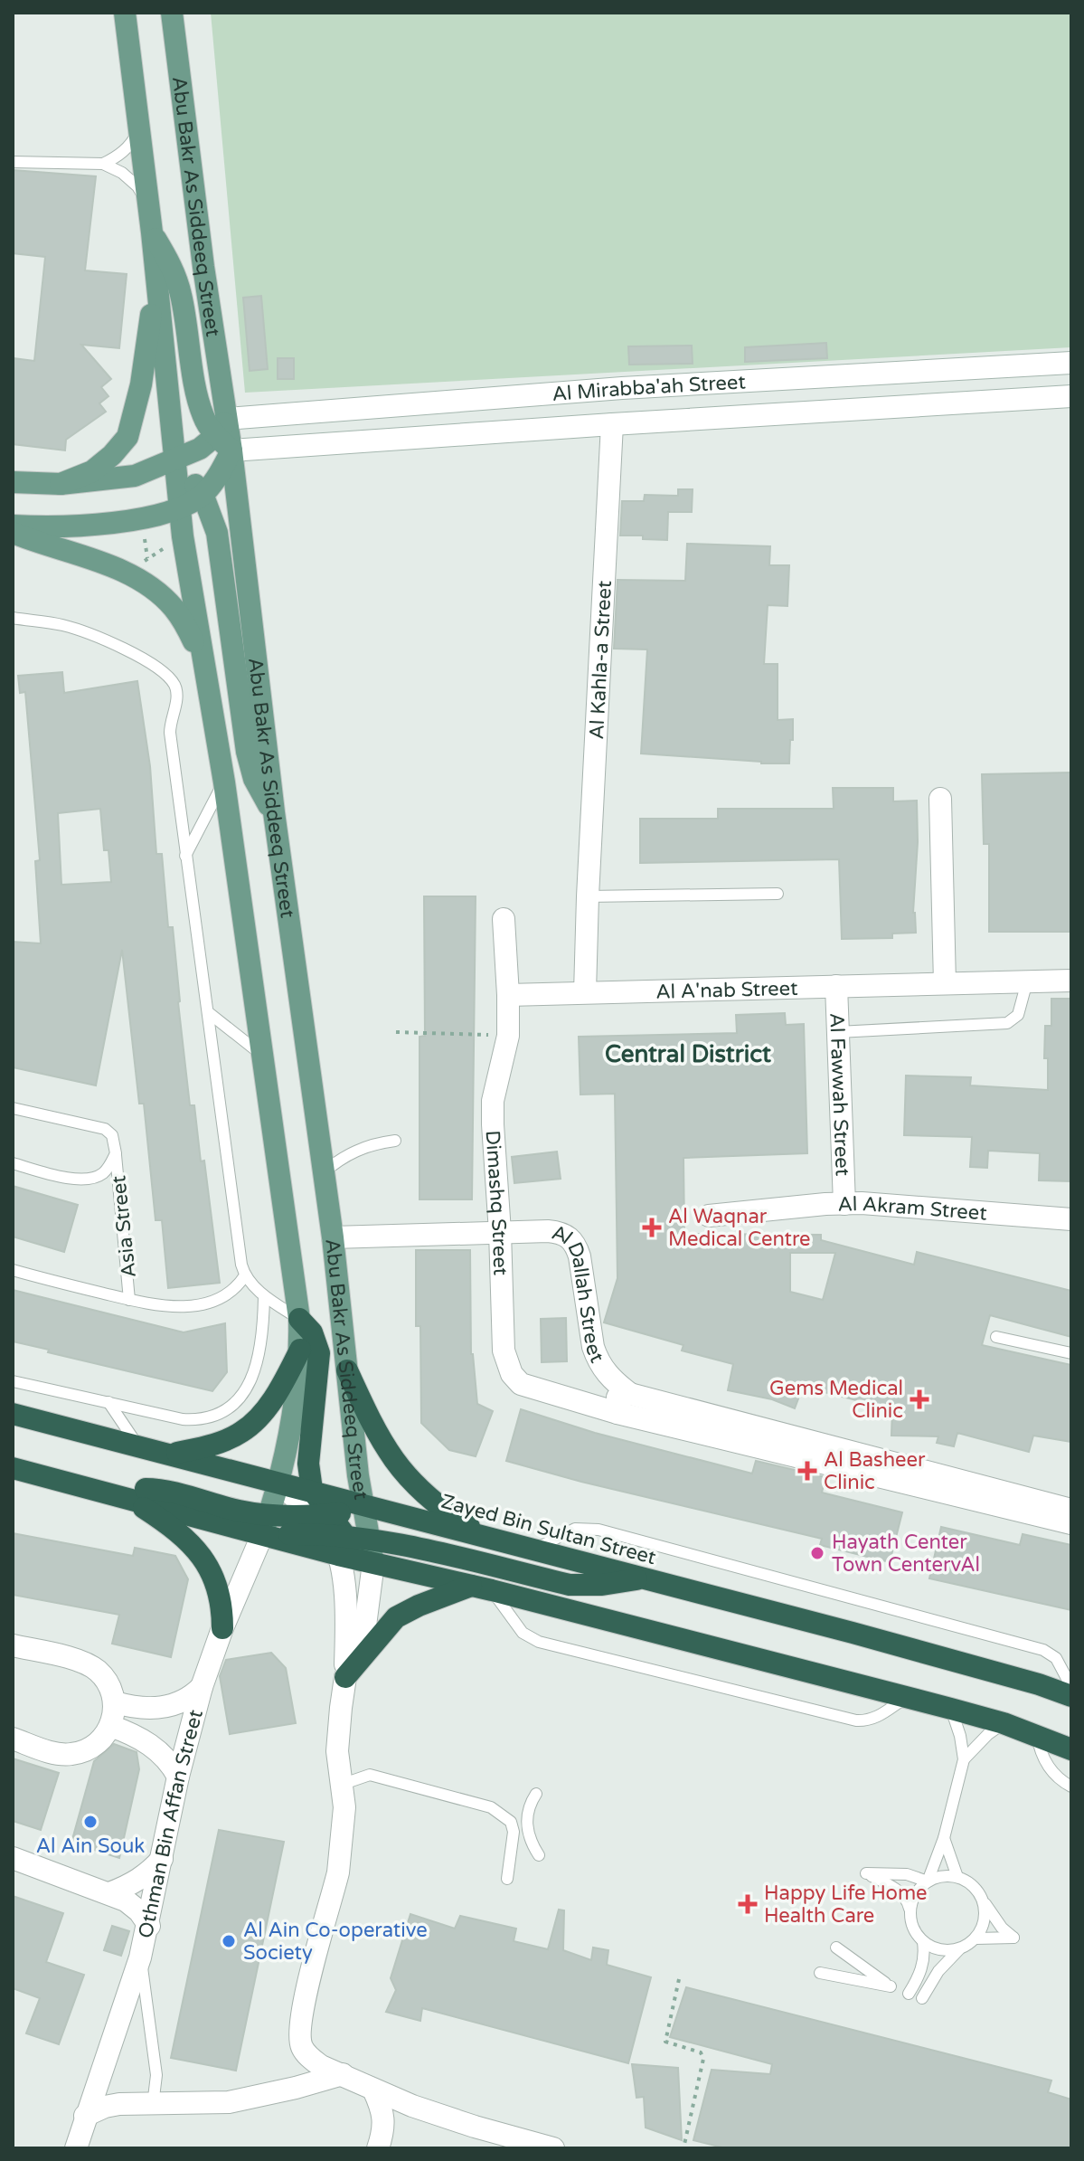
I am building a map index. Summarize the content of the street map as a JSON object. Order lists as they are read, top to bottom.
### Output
{
  "streets": {
    "highway": ["Zayed Bin Sultan Street"],
    "main road": ["Abu Bakr As Siddeeq Street"],
    "street": [
      "Al Mirabba'ah Street",
      "Al Kahla-a Street",
      "Al A'nab Street",
      "Al Fawwah Street",
      "Dimashq Street",
      "Al Akram Street",
      "Al Dallah Street",
      "Othman Bin Affan Street"
    ],
    "lane": ["Asia Street"]
  },
  "crossings": [
    ["Abu Bakr As Siddeeq Street", "Al Mirabba'ah Street"],
    ["Abu Bakr As Siddeeq Street", "Al Dallah Street"],
    ["Abu Bakr As Siddeeq Street", "Zayed Bin Sultan Street"],
    ["Al Mirabba'ah Street", "Al Kahla-a Street"],
    ["Al Kahla-a Street", "Al A'nab Street"],
    ["Al A'nab Street", "Al Fawwah Street"],
    ["Al A'nab Street", "Dimashq Street"],
    ["Al Fawwah Street", "Al Akram Street"],
    ["Dimashq Street", "Al Dallah Street"]
  ],
  "districts": ["Central District"],
  "places": {
    "health": [
      "Al Waqnar Medical Centre",
      "Gems Medical Clinic",
      "Al Basheer Clinic",
      "Happy Life Home Health Care"
    ],
    "other": ["Hayath Center Town CentervAl", "Al Ain Souk", "Al Ain Co-operative Society"]
  }
}
